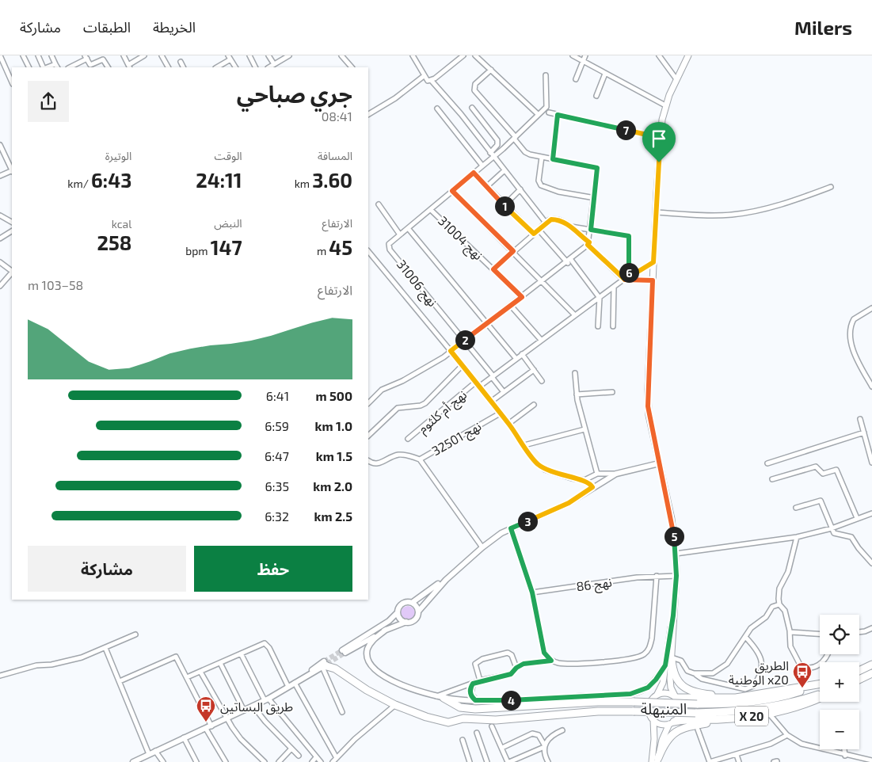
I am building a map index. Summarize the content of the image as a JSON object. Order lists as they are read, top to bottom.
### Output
{
  "streets": {
    "highway": ["X 20"],
    "street": [
      "نهج 31004",
      "نهج 31006",
      "نهج أم كلثوم",
      "نهج 32501",
      "نهج 86"
    ]
  },
  "crossings": [
    ["نهج 31004", "نهج 31006"]
  ],
  "districts": ["المنيهلة"],
  "places": {
    "bus stop": ["الطريق الوطنية x20", "طريق البساتين"]
  },
  "page": {
    "header": "Milers",
    "nav": ["الخريطة", "الطبقات", "مشاركة"],
    "heading": ["جري صباحي", "08:41"],
    "pins": [
      "7",
      "1",
      "6",
      "2",
      "3",
      "5",
      "4"
    ],
    "stats": [
      ["المسافة", "3.60 km"],
      ["الوقت", "24:11"],
      ["الوتيرة", "6:43 /km"],
      ["الارتفاع", "45 m"],
      ["النبض", "147 bpm"],
      ["kcal", "258"]
    ],
    "chart": ["الارتفاع", "58–103 m"],
    "list": [
      {
        "name": "500 m",
        "note": "6:41"
      },
      {
        "name": "1.0 km",
        "note": "6:59"
      },
      {
        "name": "1.5 km",
        "note": "6:47"
      },
      {
        "name": "2.0 km",
        "note": "6:35"
      },
      {
        "name": "2.5 km",
        "note": "6:32"
      }
    ],
    "buttons": ["حفظ", "مشاركة"],
    "map_buttons": ["+", "−"]
  }
}
